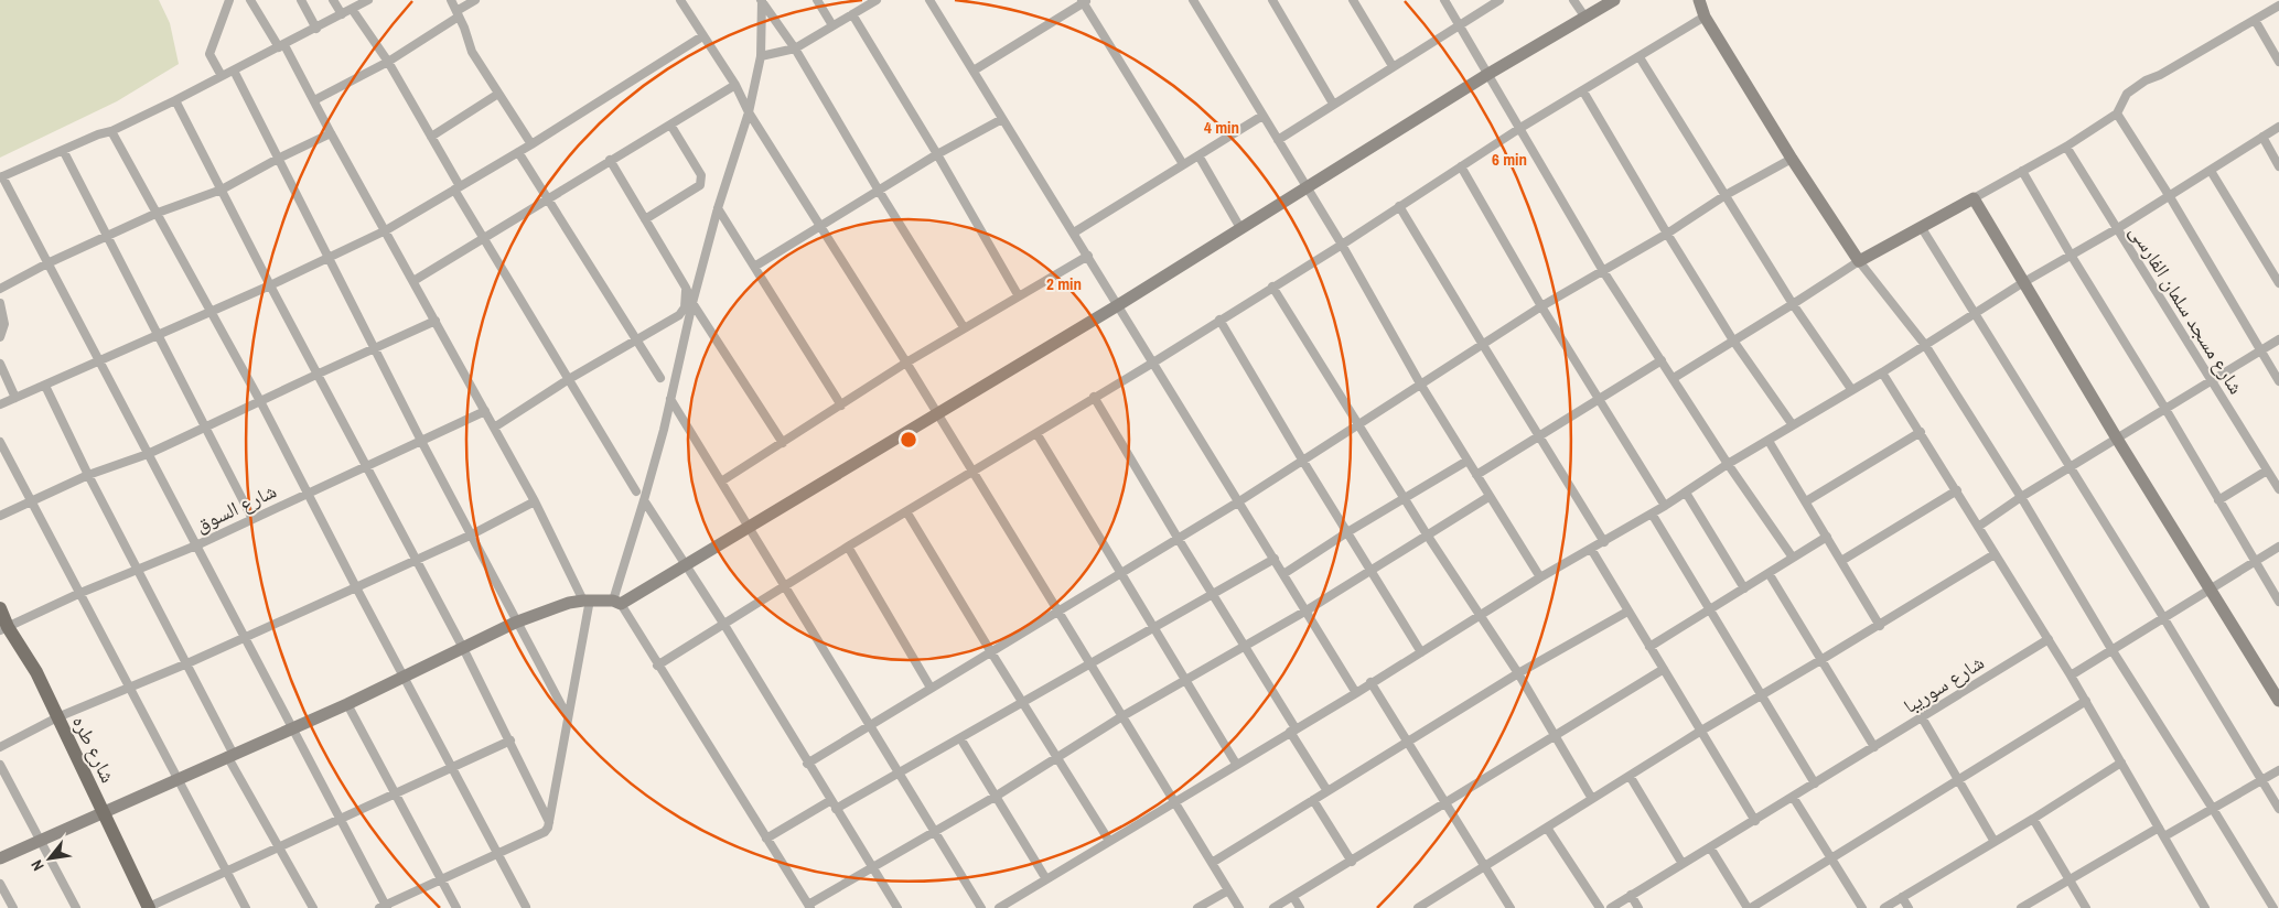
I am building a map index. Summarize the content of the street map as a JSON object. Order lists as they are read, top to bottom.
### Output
{
  "streets": {
    "main road": ["شارع طره"],
    "street": ["شارع مسجد سلمان الفارسى", "شارع السوق", "شارع سوريبا"]
  },
  "crossings": [
    ["شارع السوق", "شارع طره"]
  ],
  "north": "bottom left",
  "rings": ["4 min", "6 min", "2 min"]
}
